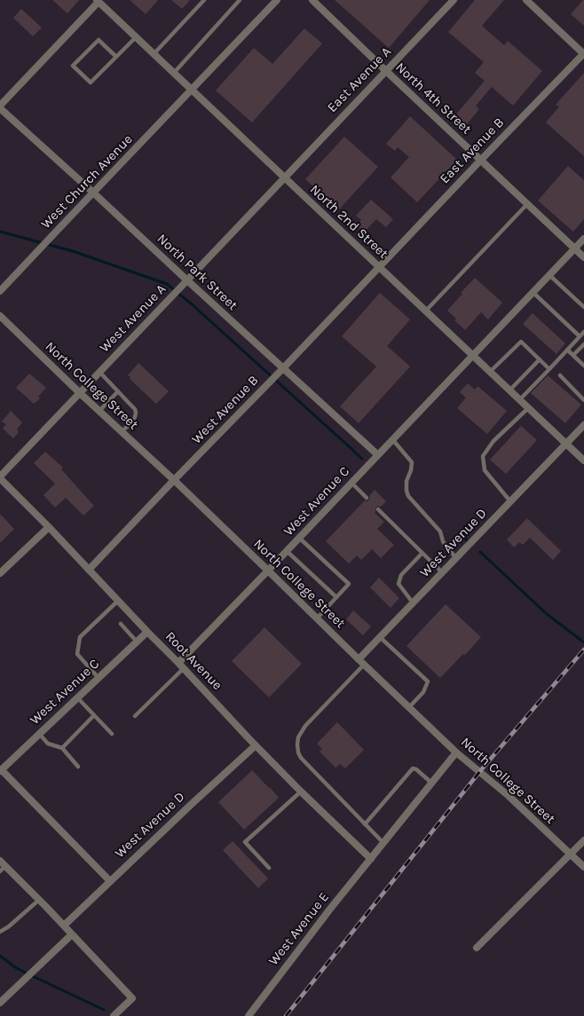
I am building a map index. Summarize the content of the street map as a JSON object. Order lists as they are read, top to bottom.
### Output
{
  "streets": {
    "street": [
      "East Avenue A",
      "North 4th Street",
      "East Avenue B",
      "West Church Avenue",
      "North 2nd Street",
      "North Park Street",
      "West Avenue A",
      "North College Street",
      "West Avenue B",
      "West Avenue C",
      "West Avenue D",
      "Root Avenue",
      "West Avenue E"
    ]
  },
  "crossings": [
    ["East Avenue A", "North 4th Street"],
    ["East Avenue A", "North 2nd Street"],
    ["East Avenue A", "West Avenue A"],
    ["North 4th Street", "East Avenue B"],
    ["North 4th Street", "West Avenue C"],
    ["East Avenue B", "North 2nd Street"],
    ["East Avenue B", "West Avenue B"],
    ["West Church Avenue", "North 2nd Street"],
    ["West Church Avenue", "North Park Street"],
    ["North 2nd Street", "West Avenue A"],
    ["North 2nd Street", "West Avenue B"],
    ["North 2nd Street", "West Avenue C"],
    ["North 2nd Street", "West Avenue D"],
    ["North Park Street", "West Avenue A"],
    ["North Park Street", "West Avenue B"],
    ["North Park Street", "West Avenue C"],
    ["West Avenue A", "North College Street"],
    ["West Avenue A", "Root Avenue"],
    ["North College Street", "West Avenue B"],
    ["North College Street", "West Avenue C"],
    ["North College Street", "West Avenue D"],
    ["North College Street", "West Avenue E"],
    ["West Avenue B", "Root Avenue"],
    ["West Avenue C", "Root Avenue"],
    ["West Avenue D", "Root Avenue"],
    ["Root Avenue", "West Avenue E"]
  ]
}
